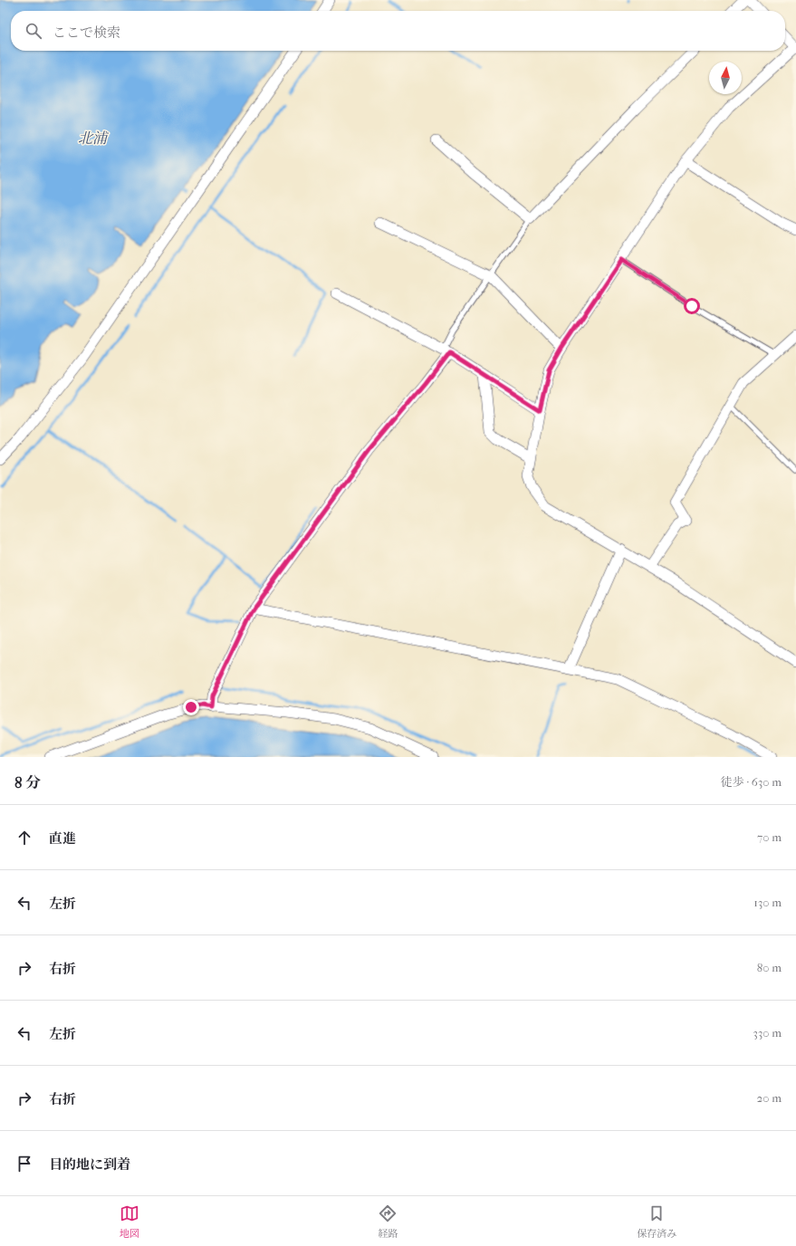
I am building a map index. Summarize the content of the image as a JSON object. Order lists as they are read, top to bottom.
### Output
{
  "water": ["北浦"],
  "north": "top",
  "page": {
    "search": "ここで検索",
    "heading": ["8 分", "徒歩 · 630 m"],
    "list": [
      ["直進", "70 m"],
      ["左折", "130 m"],
      ["右折", "80 m"],
      ["左折", "330 m"],
      ["右折", "20 m"],
      "目的地に到着"
    ],
    "nav": ["地図", "経路", "保存済み"]
  }
}
